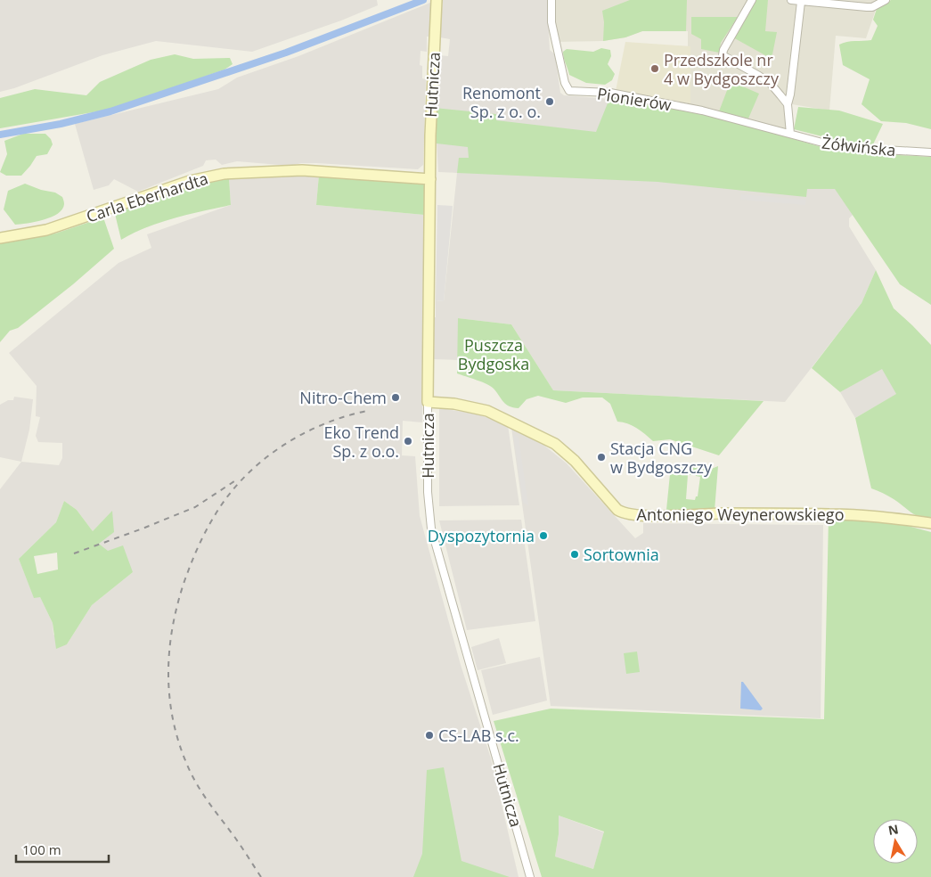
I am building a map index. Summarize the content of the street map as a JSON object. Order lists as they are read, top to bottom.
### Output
{
  "streets": {
    "street": [
      "Hutnicza",
      "Pionierów",
      "Żółwińska",
      "Carla Eberhardta",
      "Antoniego Weynerowskiego"
    ]
  },
  "crossings": [
    ["Hutnicza", "Carla Eberhardta"],
    ["Hutnicza", "Antoniego Weynerowskiego"],
    ["Pionierów", "Żółwińska"]
  ],
  "parks": ["Puszcza Bydgoska"],
  "places": [
    "Przedszkole nr 4 w Bydgoszczy",
    "Renomont Sp. z o. o.",
    "Nitro-Chem",
    "Eko Trend Sp. z o.o.",
    "Stacja CNG w Bydgoszczy",
    "Dyspozytornia",
    "Sortownia",
    "CS-LAB s.c."
  ],
  "scale_bar": "100 m",
  "north": "top"
}
